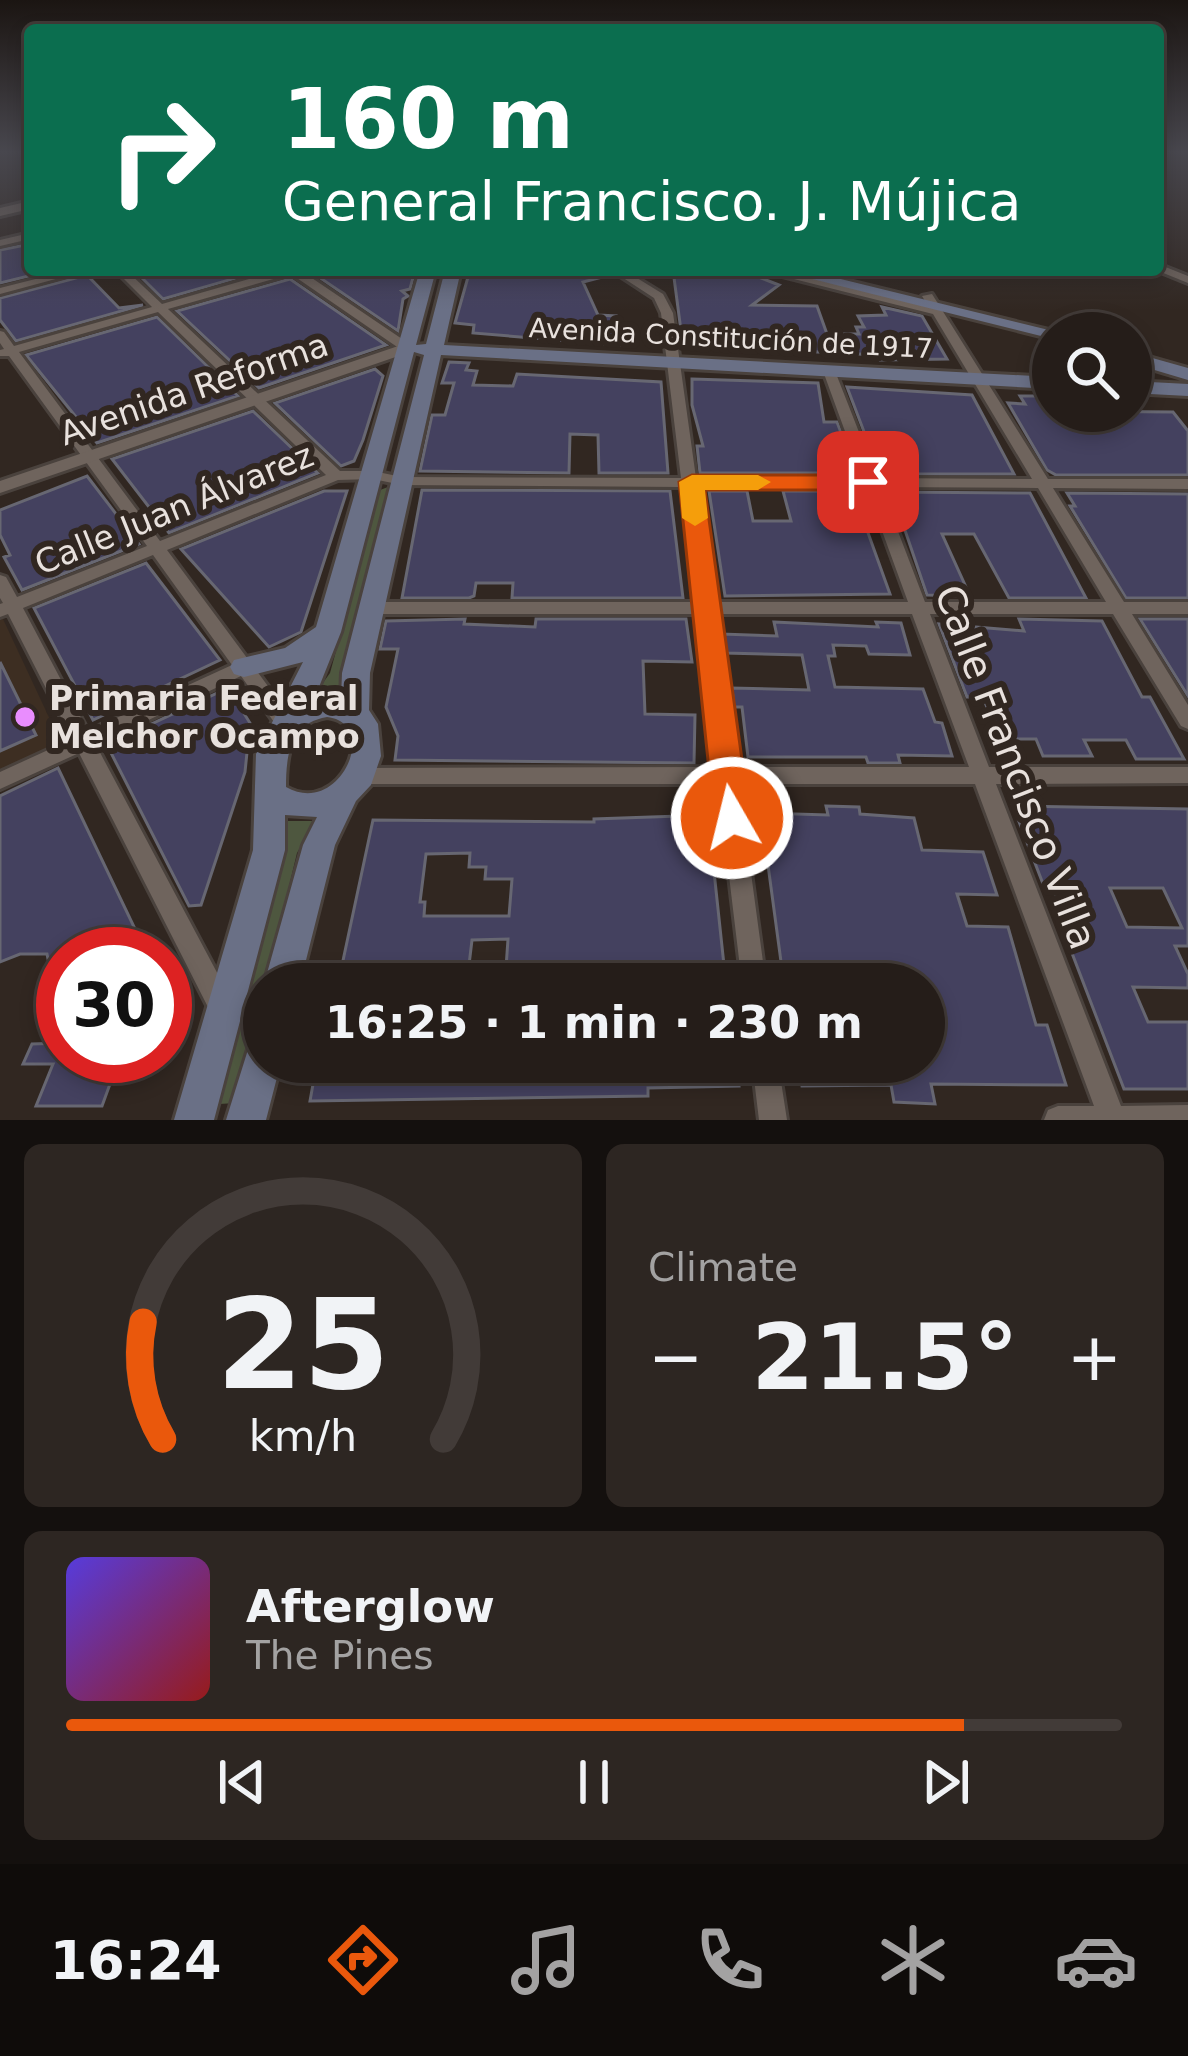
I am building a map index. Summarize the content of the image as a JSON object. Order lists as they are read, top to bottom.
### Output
{
  "streets": {
    "main road": ["Avenida Constitución de 1917"],
    "street": ["Avenida Reforma", "Calle Juan Álvarez", "Calle Francisco Villa"]
  },
  "crossings": [
    ["Avenida Constitución de 1917", "Avenida Reforma"],
    ["Avenida Constitución de 1917", "Calle Francisco Villa"],
    ["Calle Juan Álvarez", "Calle Francisco Villa"]
  ],
  "places": ["Primaria Federal Melchor Ocampo"],
  "page": {
    "turn": ["160 m", "General Francisco. J. Mújica"],
    "limit": "30",
    "trip": "16:25 · 1 min · 230 m",
    "tile": "Climate",
    "heat": ["−", "21.5°", "+"],
    "song": ["Afterglow", "The Pines"],
    "tabs": "16:24",
    "gauge": ["25", "km/h"]
  }
}
